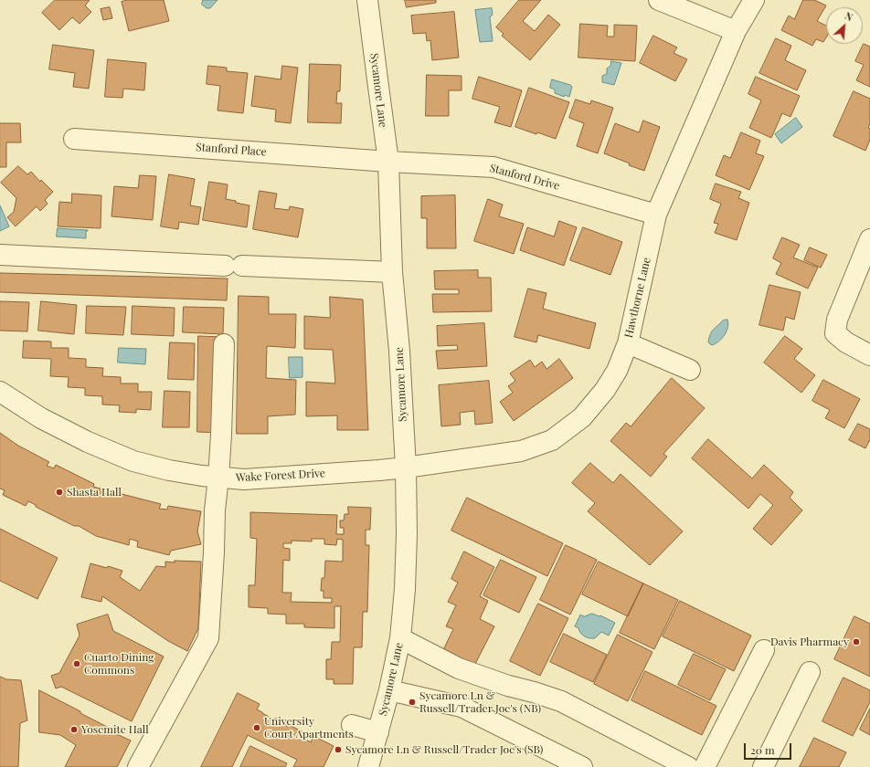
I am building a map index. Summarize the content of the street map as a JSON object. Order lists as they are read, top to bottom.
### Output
{
  "streets": {
    "street": [
      "Sycamore Lane",
      "Stanford Place",
      "Stanford Drive",
      "Hawthorne Lane",
      "Wake Forest Drive"
    ]
  },
  "crossings": [
    ["Sycamore Lane", "Stanford Place"],
    ["Sycamore Lane", "Stanford Drive"],
    ["Sycamore Lane", "Hawthorne Lane"],
    ["Sycamore Lane", "Wake Forest Drive"],
    ["Stanford Place", "Stanford Drive"],
    ["Stanford Drive", "Hawthorne Lane"],
    ["Hawthorne Lane", "Wake Forest Drive"]
  ],
  "places": [
    "Shasta Hall",
    "Davis Pharmacy",
    "Cuarto Dining Commons",
    "Sycamore Ln & Russell/Trader Joe's (NB)",
    "University Court Apartments",
    "Yosemite Hall",
    "Sycamore Ln & Russell/Trader Joe's (SB)"
  ],
  "scale_bar": "20 m",
  "north": "top right"
}
